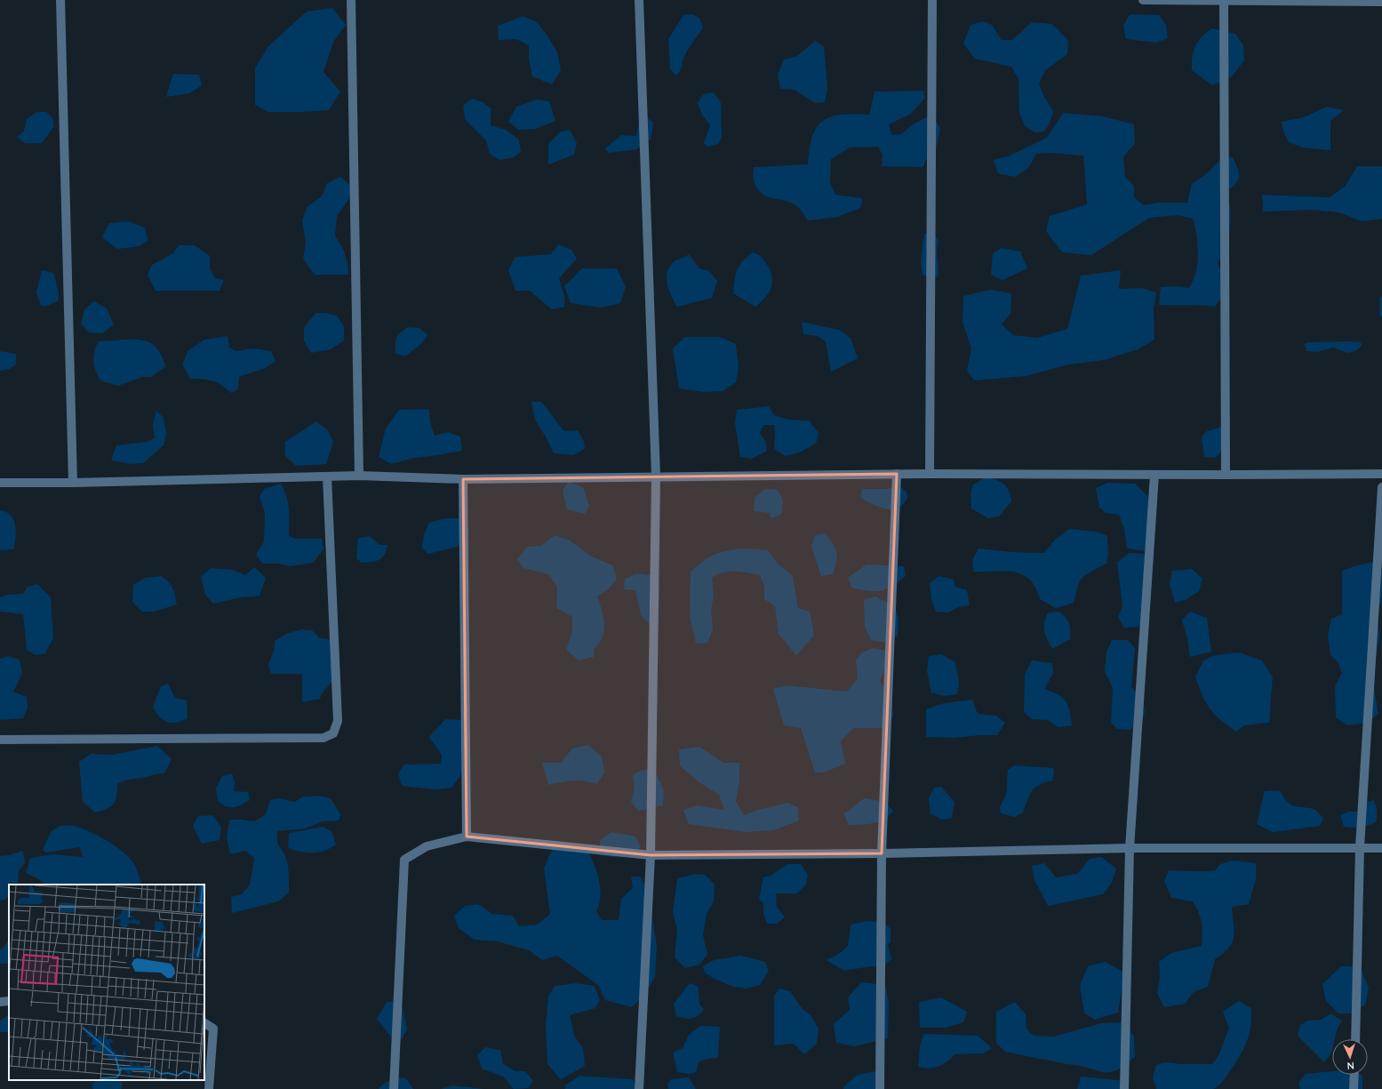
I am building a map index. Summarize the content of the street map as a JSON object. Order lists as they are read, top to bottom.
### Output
{
  "north": "bottom"
}
